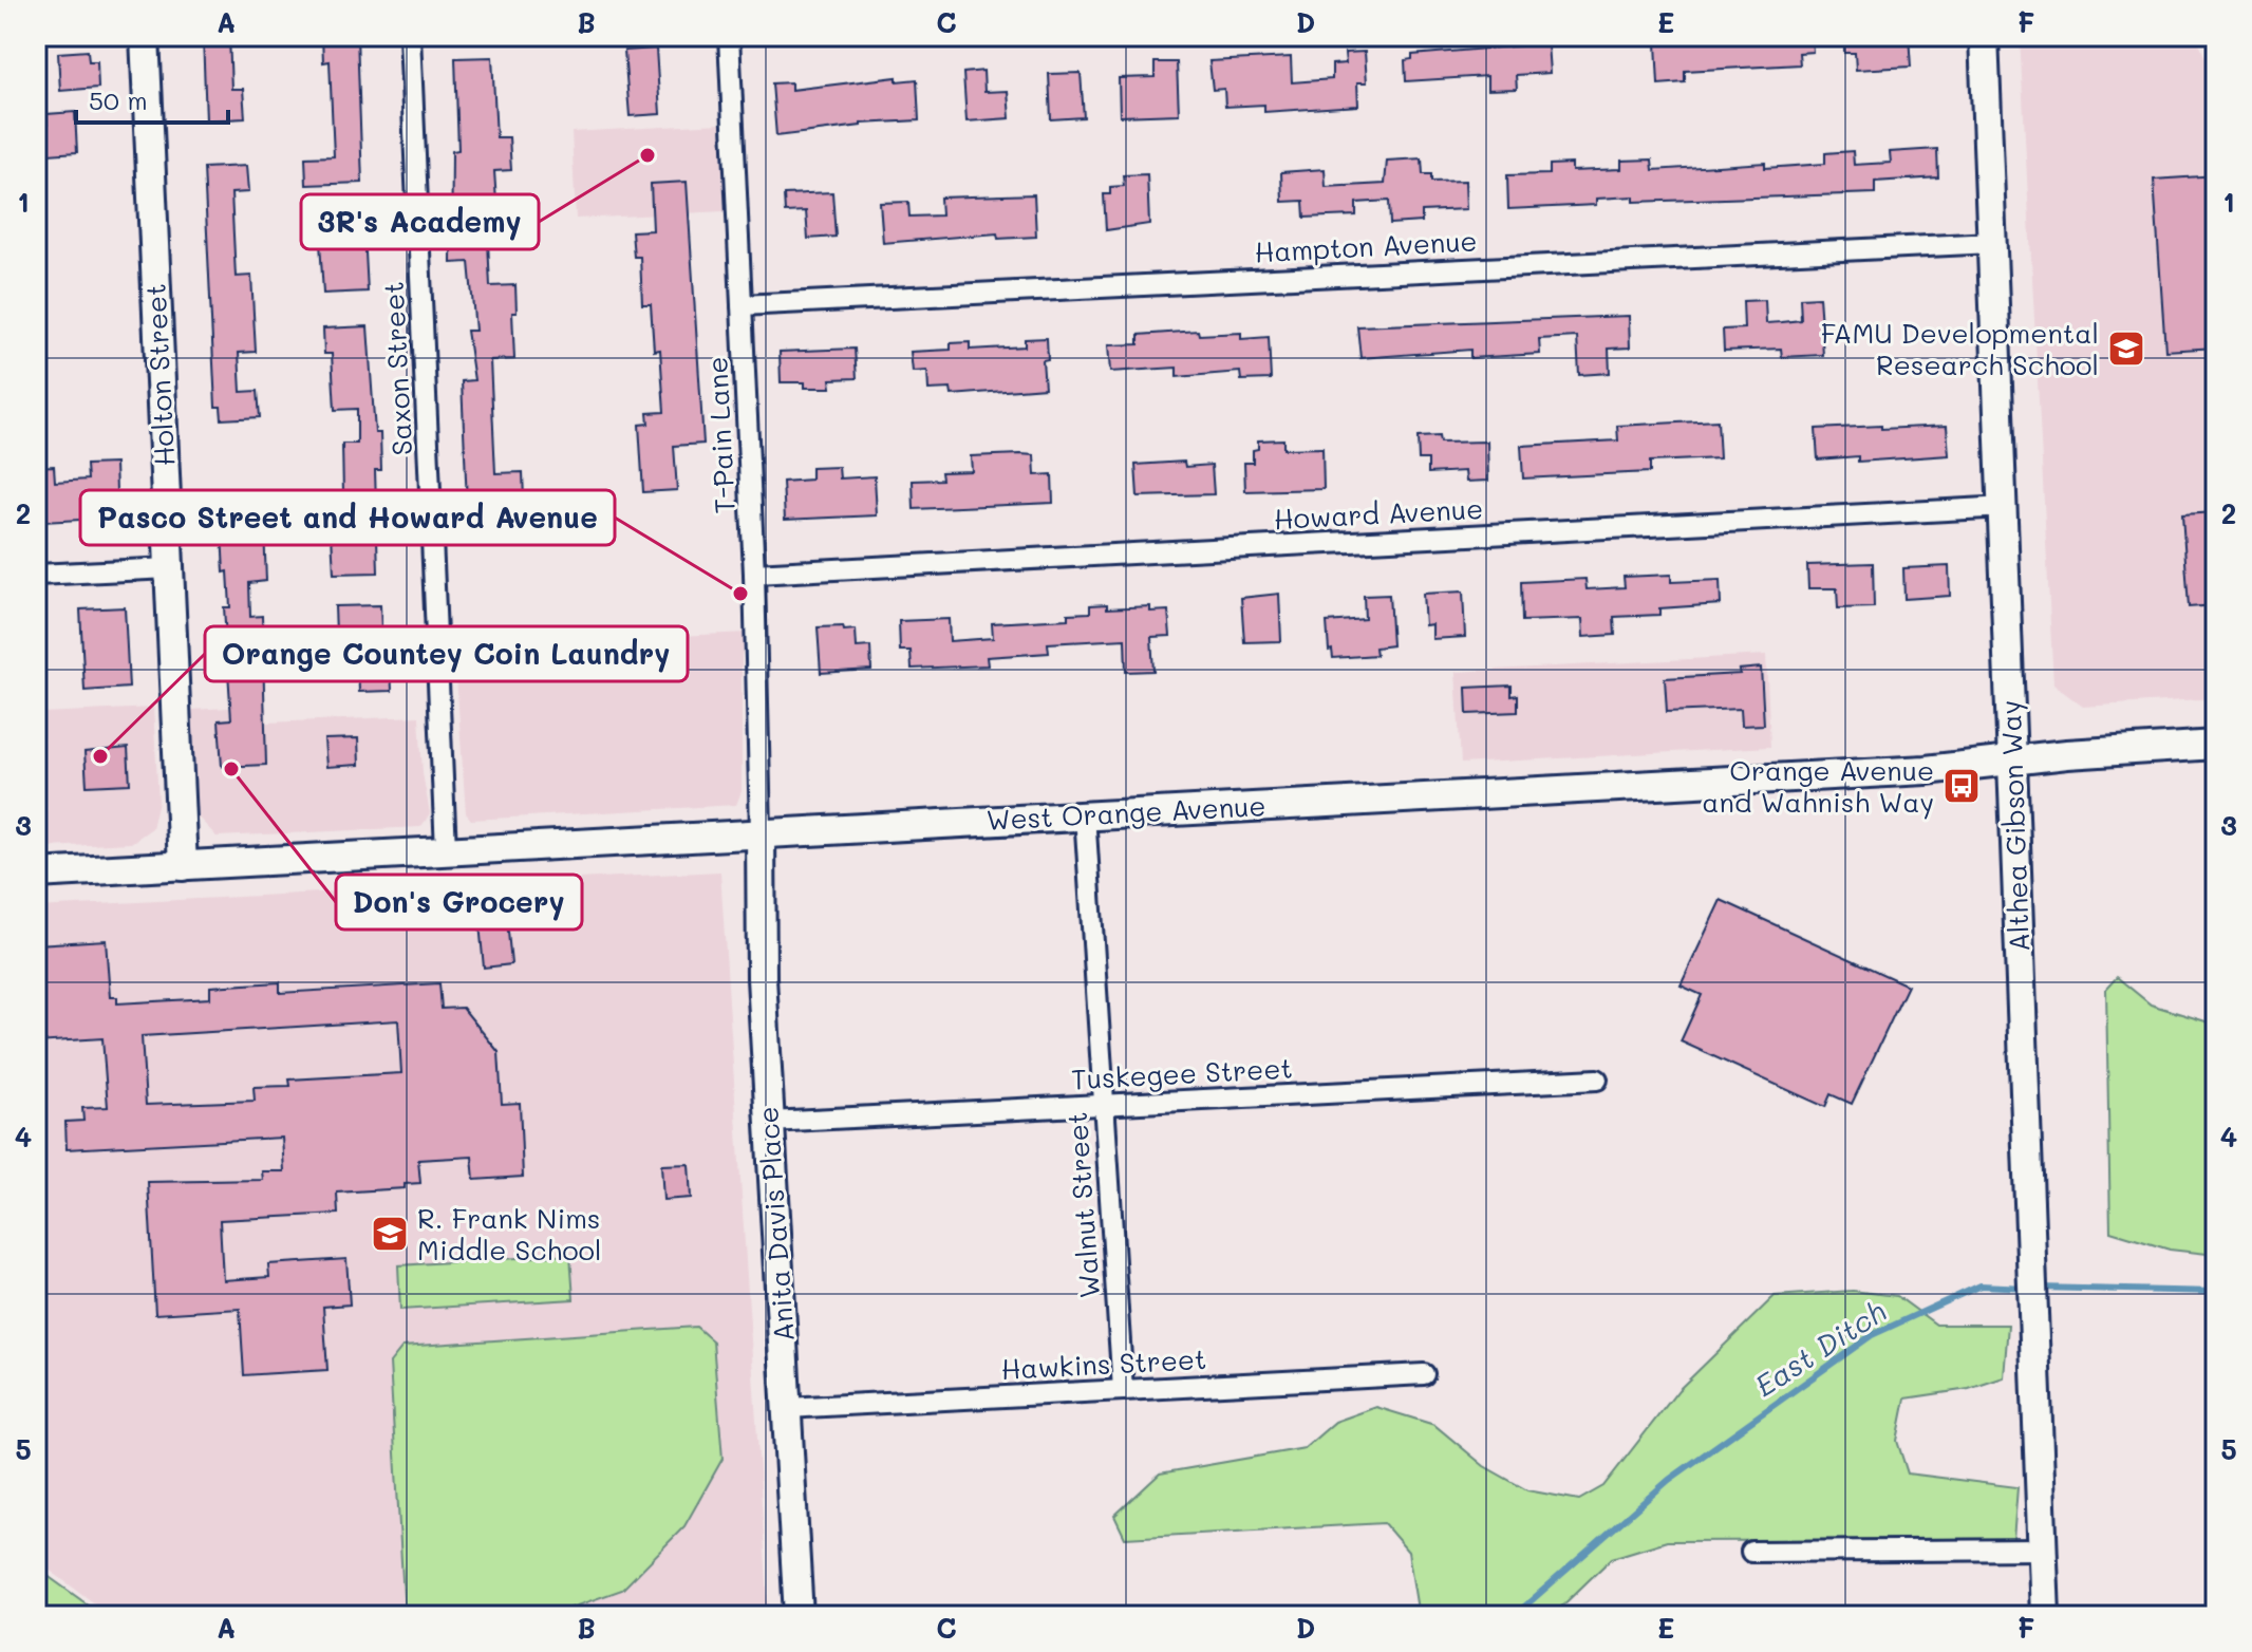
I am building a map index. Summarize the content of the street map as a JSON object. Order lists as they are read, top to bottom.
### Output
{
  "streets": {
    "street": [
      "Hampton Avenue",
      "Saxon Street",
      "Holton Street",
      "T-Pain Lane",
      "Howard Avenue",
      "West Orange Avenue",
      "Althea Gibson Way",
      "Tuskegee Street",
      "Walnut Street",
      "Anita Davis Place",
      "Hawkins Street"
    ]
  },
  "crossings": [
    ["Hampton Avenue", "T-Pain Lane"],
    ["Hampton Avenue", "Althea Gibson Way"],
    ["Saxon Street", "West Orange Avenue"],
    ["Holton Street", "West Orange Avenue"],
    ["T-Pain Lane", "Howard Avenue"],
    ["T-Pain Lane", "West Orange Avenue"],
    ["T-Pain Lane", "Anita Davis Place"],
    ["Howard Avenue", "Althea Gibson Way"],
    ["West Orange Avenue", "Althea Gibson Way"],
    ["West Orange Avenue", "Walnut Street"],
    ["West Orange Avenue", "Anita Davis Place"],
    ["Tuskegee Street", "Walnut Street"],
    ["Tuskegee Street", "Anita Davis Place"],
    ["Walnut Street", "Hawkins Street"],
    ["Anita Davis Place", "Hawkins Street"]
  ],
  "water": ["East Ditch"],
  "places": {
    "other": [
      "3R's Academy",
      "Pasco Street and Howard Avenue",
      "Orange Countey Coin Laundry",
      "Don's Grocery"
    ],
    "school or university": ["FAMU Developmental Research School", "R. Frank Nims Middle School"],
    "bus stop": ["Orange Avenue and Wahnish Way"]
  },
  "scale_bar": "50 m",
  "grid": {
    "columns": [
      "A",
      "B",
      "C",
      "D",
      "E",
      "F"
    ],
    "rows": [
      "1",
      "2",
      "3",
      "4",
      "5"
    ]
  }
}
